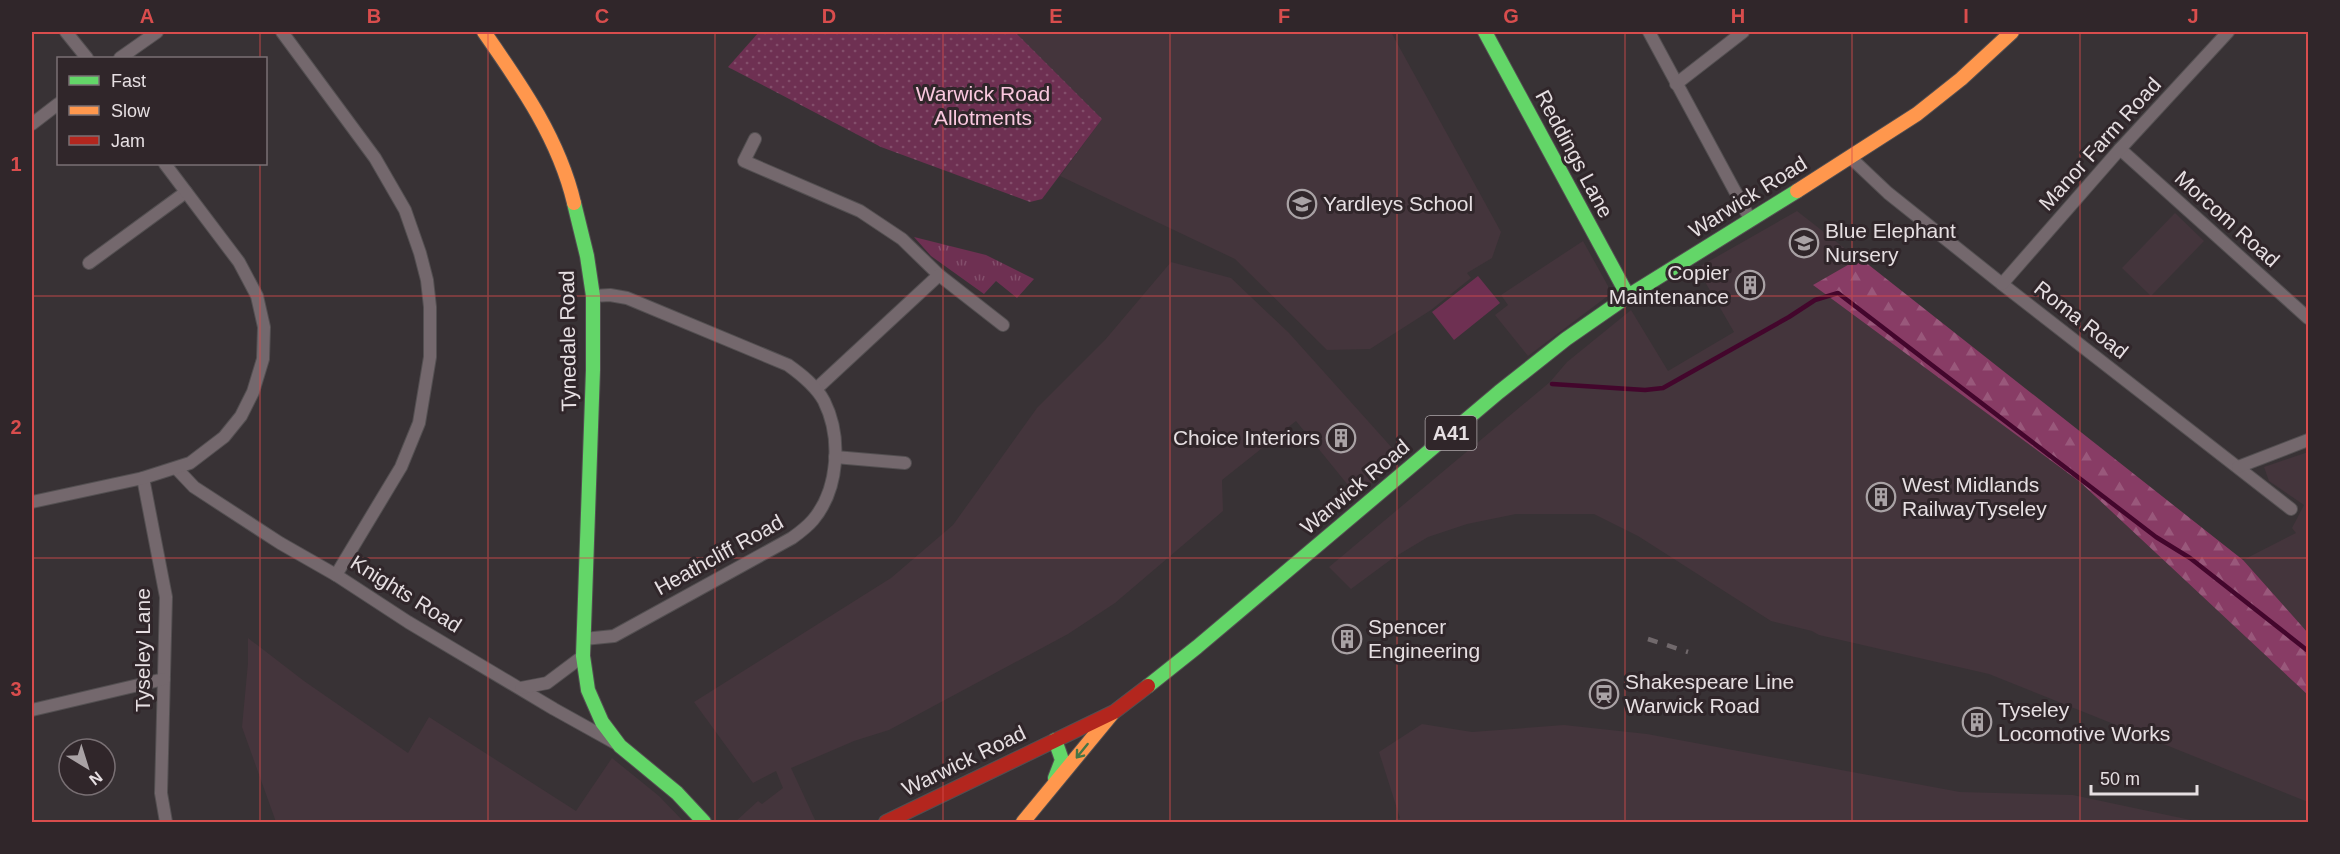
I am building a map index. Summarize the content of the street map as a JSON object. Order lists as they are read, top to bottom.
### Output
{
  "streets": {
    "main road": [
      "Reddings Lane",
      "Warwick Road",
      "Tynedale Road",
      "A41",
      "Knights Road"
    ],
    "street": [
      "Manor Farm Road",
      "Morcom Road",
      "Roma Road",
      "Heathcliff Road",
      "Tyseley Lane"
    ]
  },
  "crossings": [
    ["Manor Farm Road", "Morcom Road"],
    ["Manor Farm Road", "Roma Road"],
    ["Reddings Lane", "Warwick Road"],
    ["Warwick Road", "Roma Road"],
    ["Tynedale Road", "Heathcliff Road"],
    ["Tynedale Road", "Knights Road"],
    ["Heathcliff Road", "Knights Road"]
  ],
  "parks": ["Warwick Road Allotments"],
  "places": {
    "school or university": ["Yardleys School", "Blue Elephant Nursery"],
    "building": [
      "Copier Maintenance",
      "Choice Interiors",
      "West Midlands RailwayTyseley",
      "Spencer Engineering",
      "Tyseley Locomotive Works"
    ],
    "station": ["Shakespeare Line Warwick Road"]
  },
  "legend": ["Fast", "Slow", "Jam"],
  "scale_bar": "50 m",
  "north": "bottom right",
  "grid": {
    "columns": [
      "A",
      "B",
      "C",
      "D",
      "E",
      "F",
      "G",
      "H",
      "I",
      "J"
    ],
    "rows": ["1", "2", "3"]
  }
}
